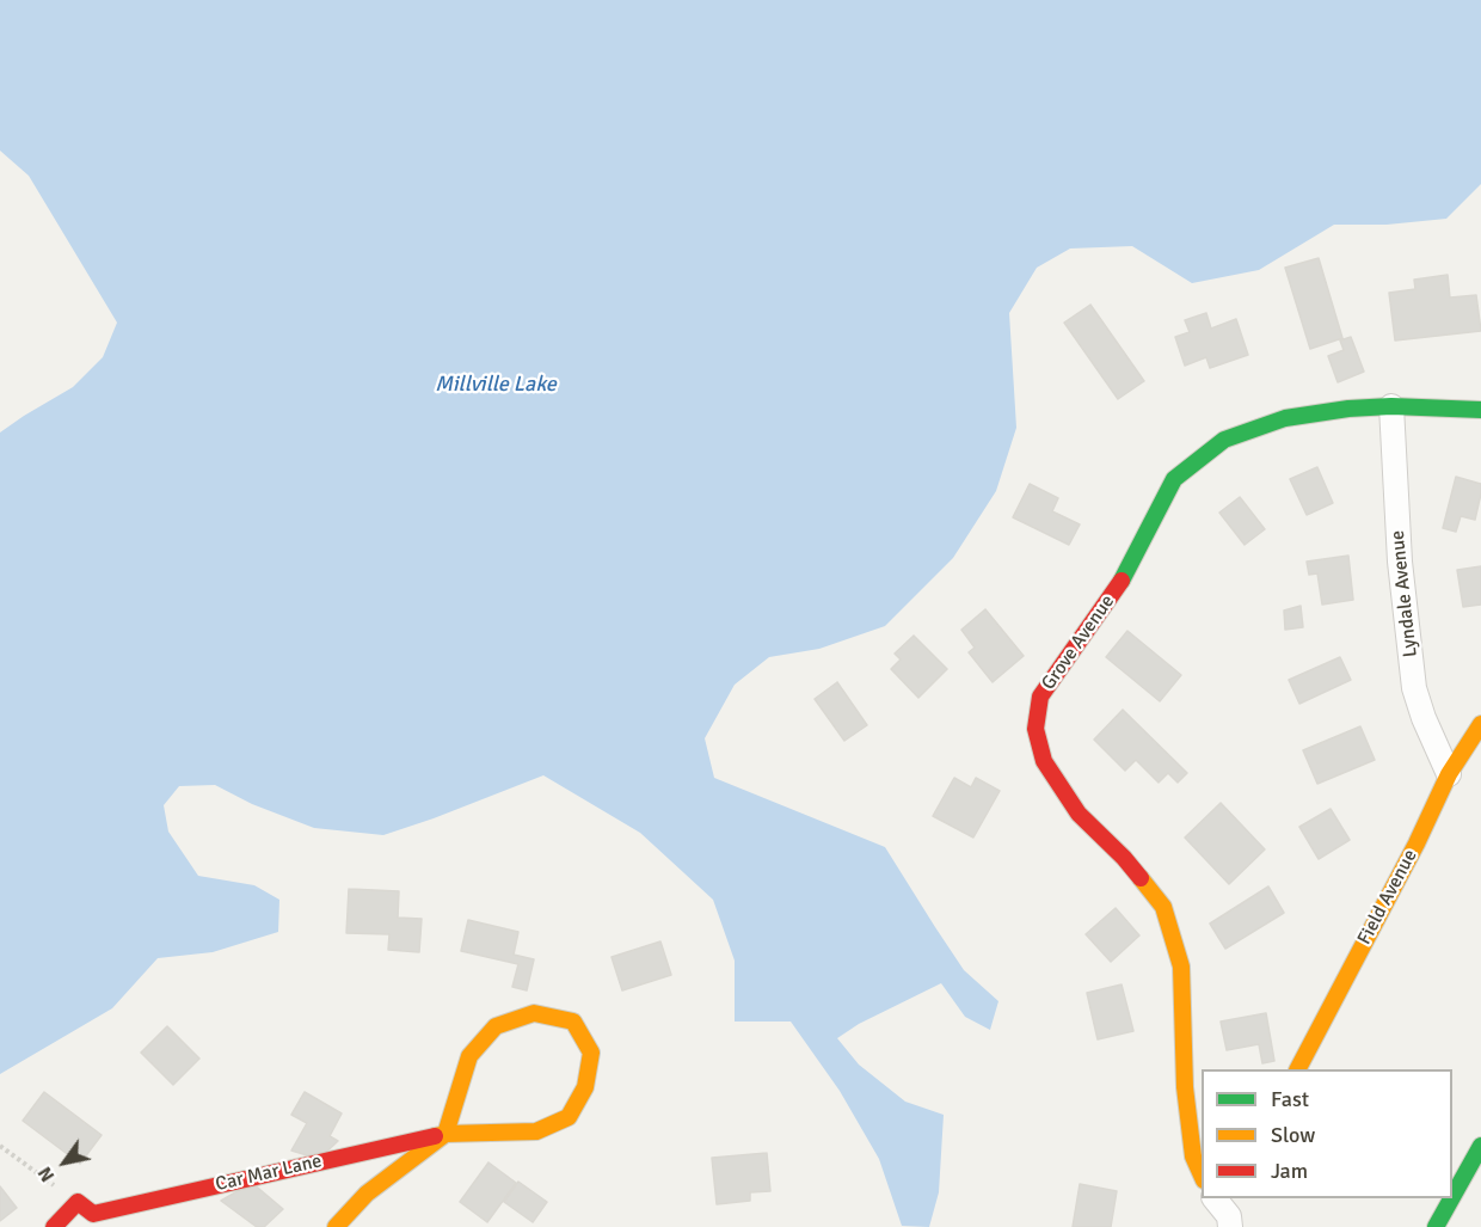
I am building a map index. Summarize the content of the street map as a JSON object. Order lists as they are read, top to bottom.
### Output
{
  "streets": {
    "street": [
      "Lyndale Avenue",
      "Grove Avenue",
      "Field Avenue",
      "Car Mar Lane"
    ]
  },
  "crossings": [
    ["Lyndale Avenue", "Grove Avenue"],
    ["Lyndale Avenue", "Field Avenue"]
  ],
  "water": ["Millville Lake"],
  "legend": ["Fast", "Slow", "Jam"],
  "north": "bottom left"
}
